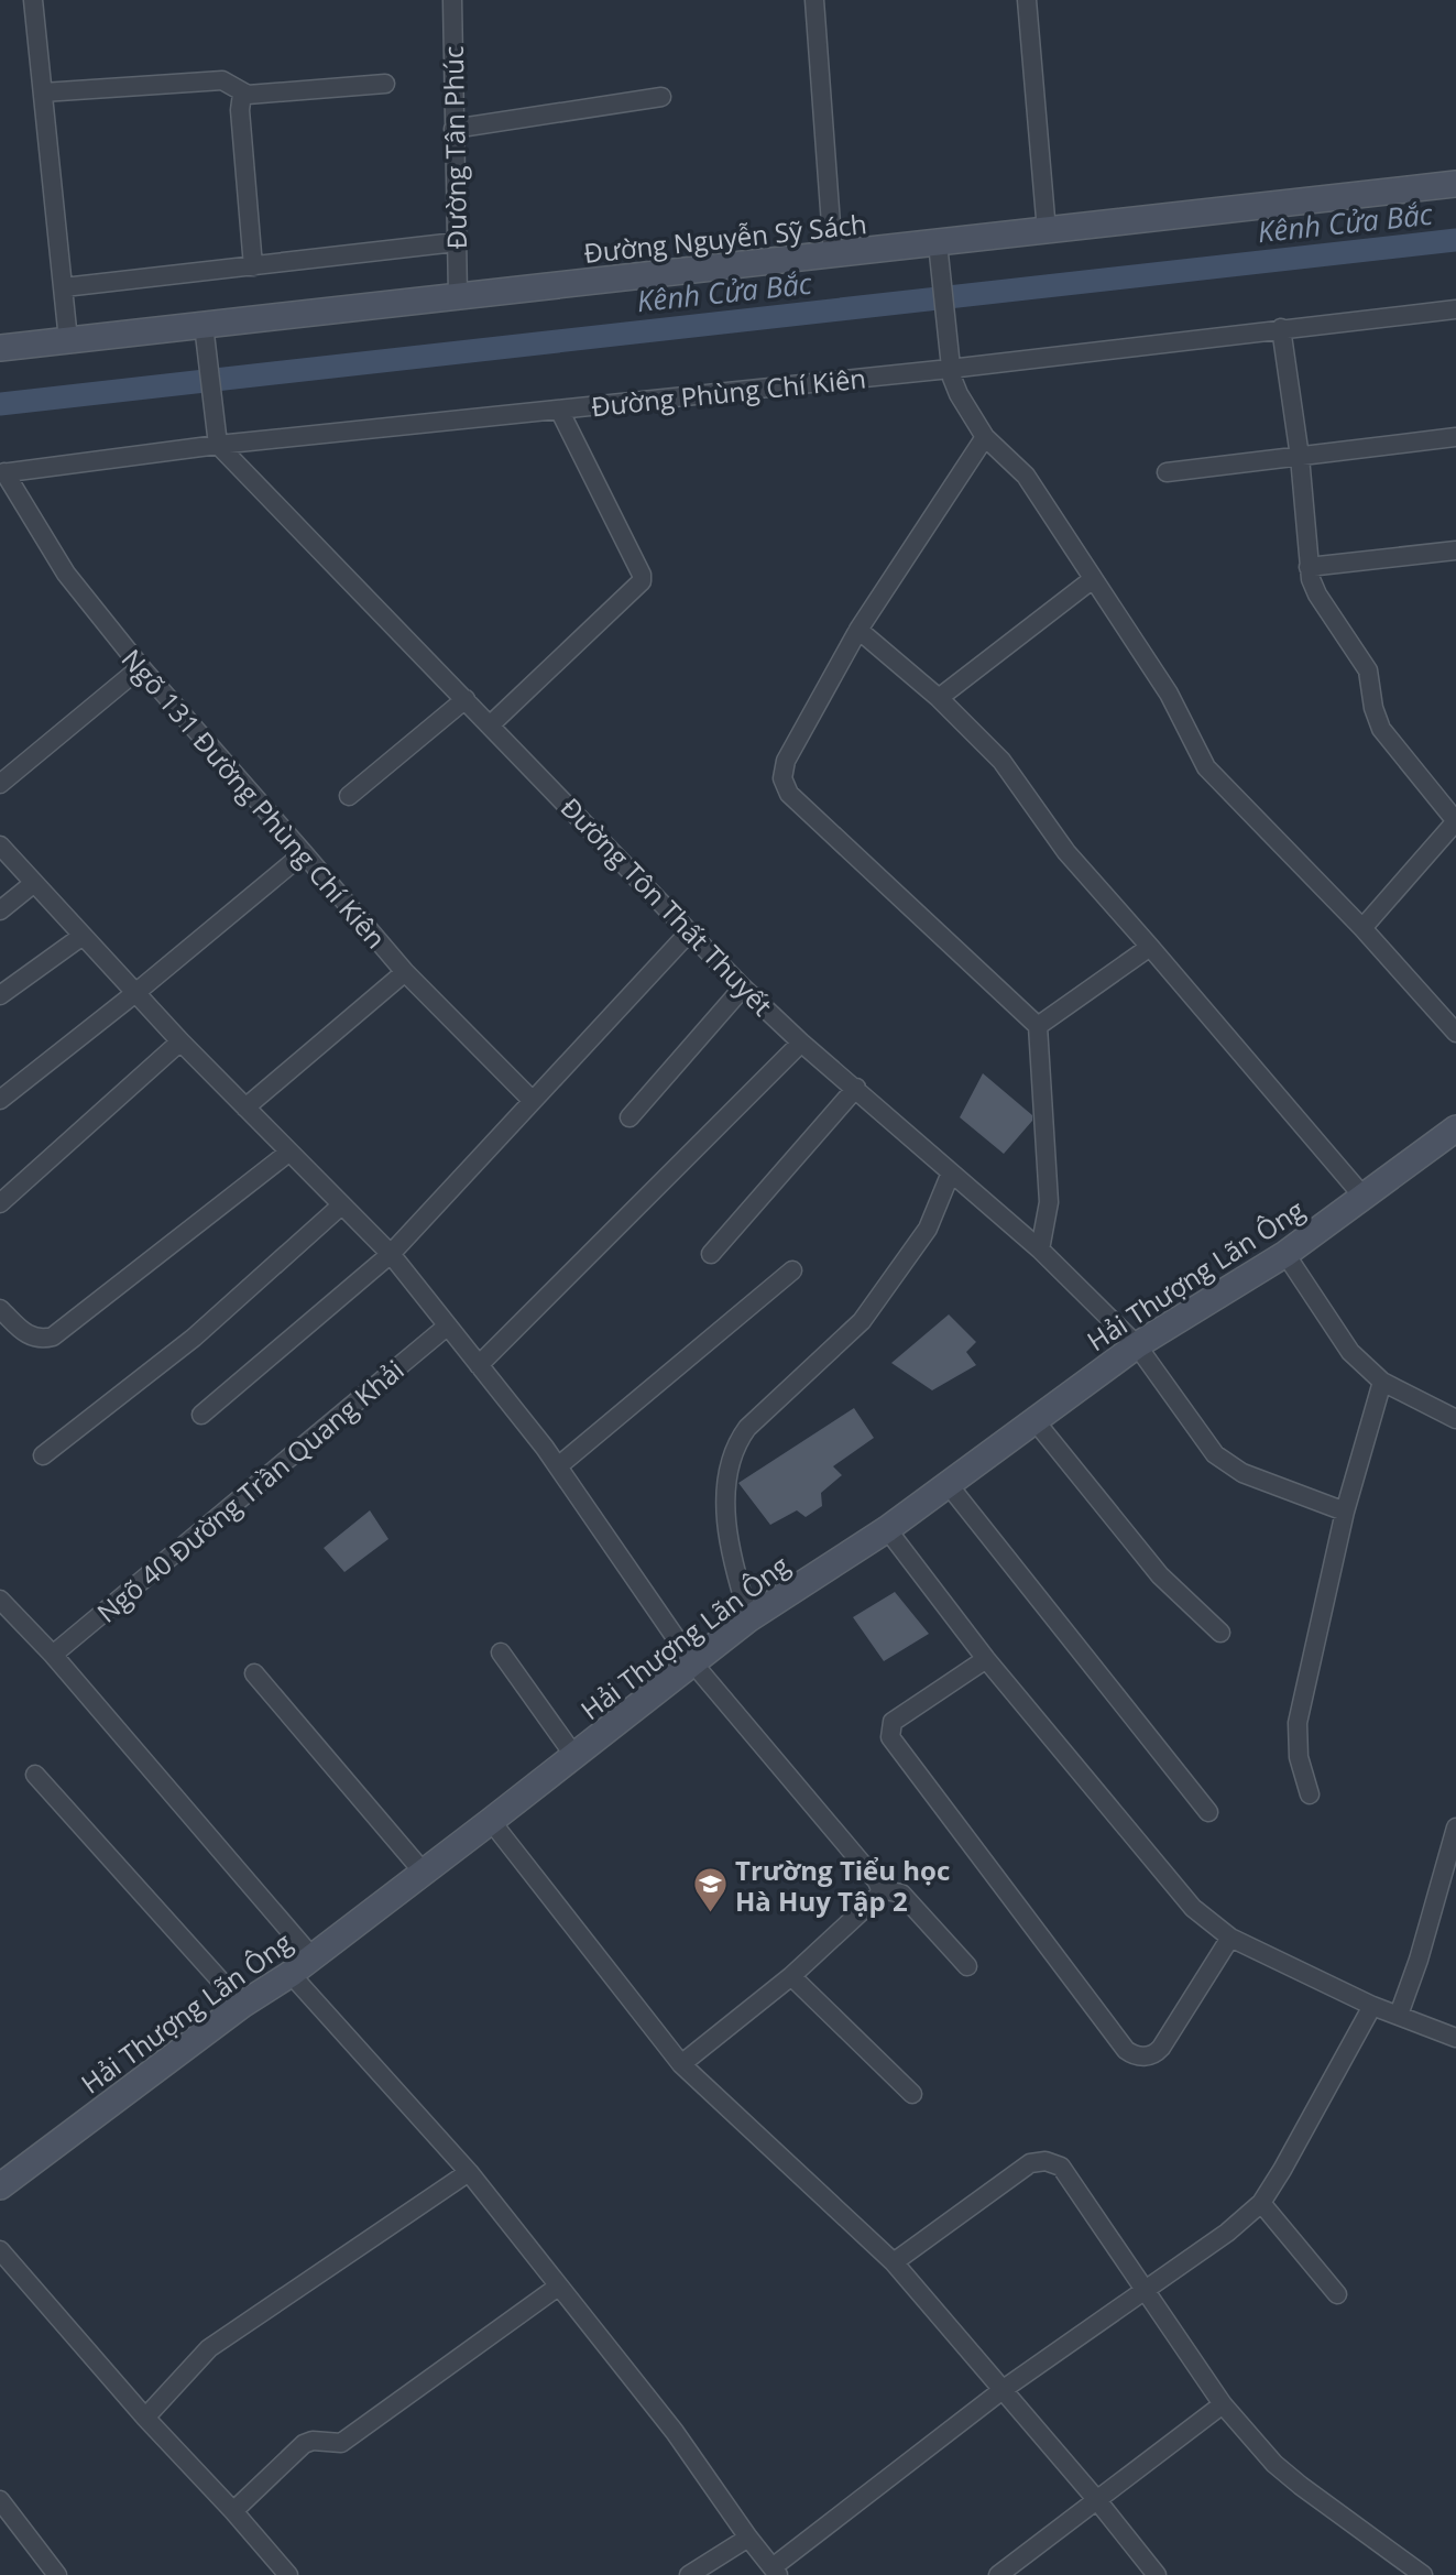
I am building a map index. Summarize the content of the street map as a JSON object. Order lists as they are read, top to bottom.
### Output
{
  "streets": {
    "street": [
      "Đường Tân Phúc",
      "Đường Nguyễn Sỹ Sách",
      "Đường Phùng Chí Kiên",
      "Ngõ 131 Đường Phùng Chí Kiên",
      "Đường Tôn Thất Thuyết",
      "Hải Thượng Lãn Ông",
      "Ngõ 40 Đường Trần Quang Khải"
    ]
  },
  "crossings": [
    ["Đường Tân Phúc", "Đường Nguyễn Sỹ Sách"],
    ["Đường Phùng Chí Kiên", "Ngõ 131 Đường Phùng Chí Kiên"],
    ["Đường Phùng Chí Kiên", "Đường Tôn Thất Thuyết"],
    ["Đường Tôn Thất Thuyết", "Hải Thượng Lãn Ông"]
  ],
  "water": ["Kênh Cửa Bắc"],
  "places": {
    "school or university": ["Trường Tiểu học Hà Huy Tập 2"]
  }
}
